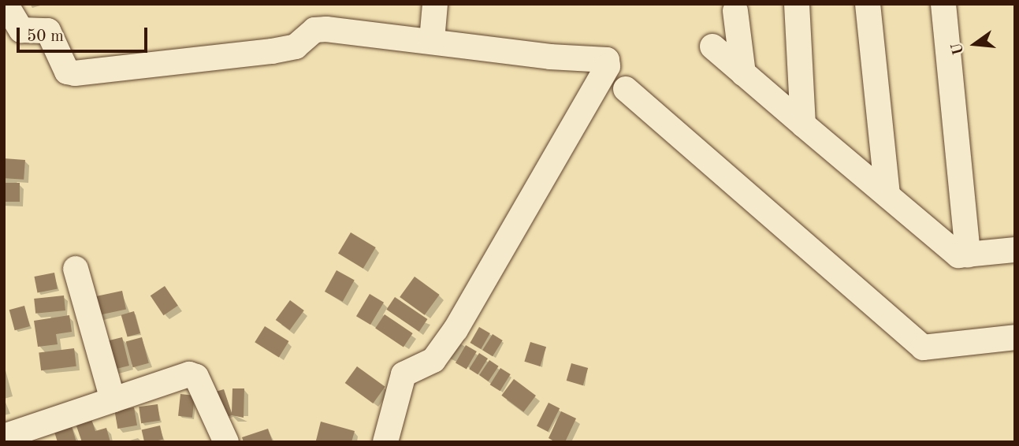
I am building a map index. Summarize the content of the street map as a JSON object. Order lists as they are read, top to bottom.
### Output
{
  "scale_bar": "50 m",
  "north": "left"
}
